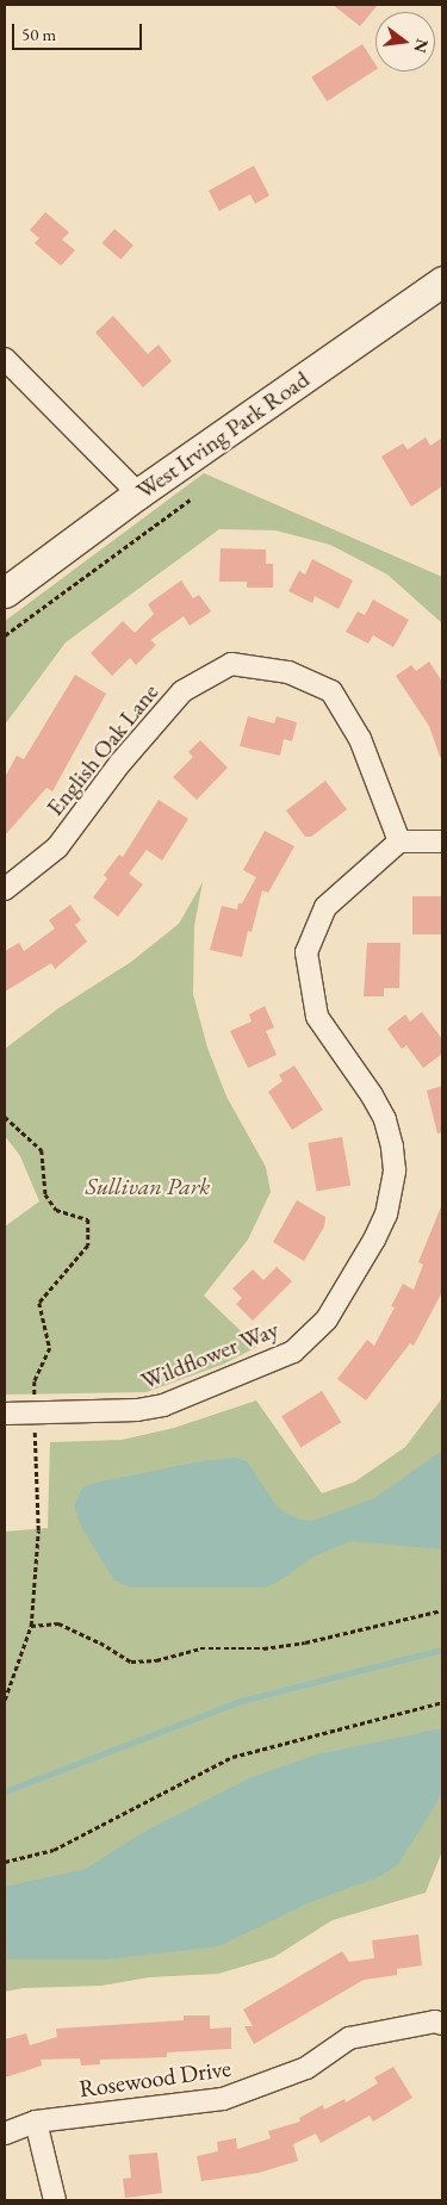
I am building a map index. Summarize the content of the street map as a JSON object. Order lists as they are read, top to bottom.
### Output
{
  "streets": {
    "main road": ["West Irving Park Road"],
    "street": ["English Oak Lane", "Wildflower Way", "Rosewood Drive"]
  },
  "crossings": [
    ["English Oak Lane", "Wildflower Way"]
  ],
  "parks": ["Sullivan Park"],
  "scale_bar": "50 m",
  "north": "right"
}
